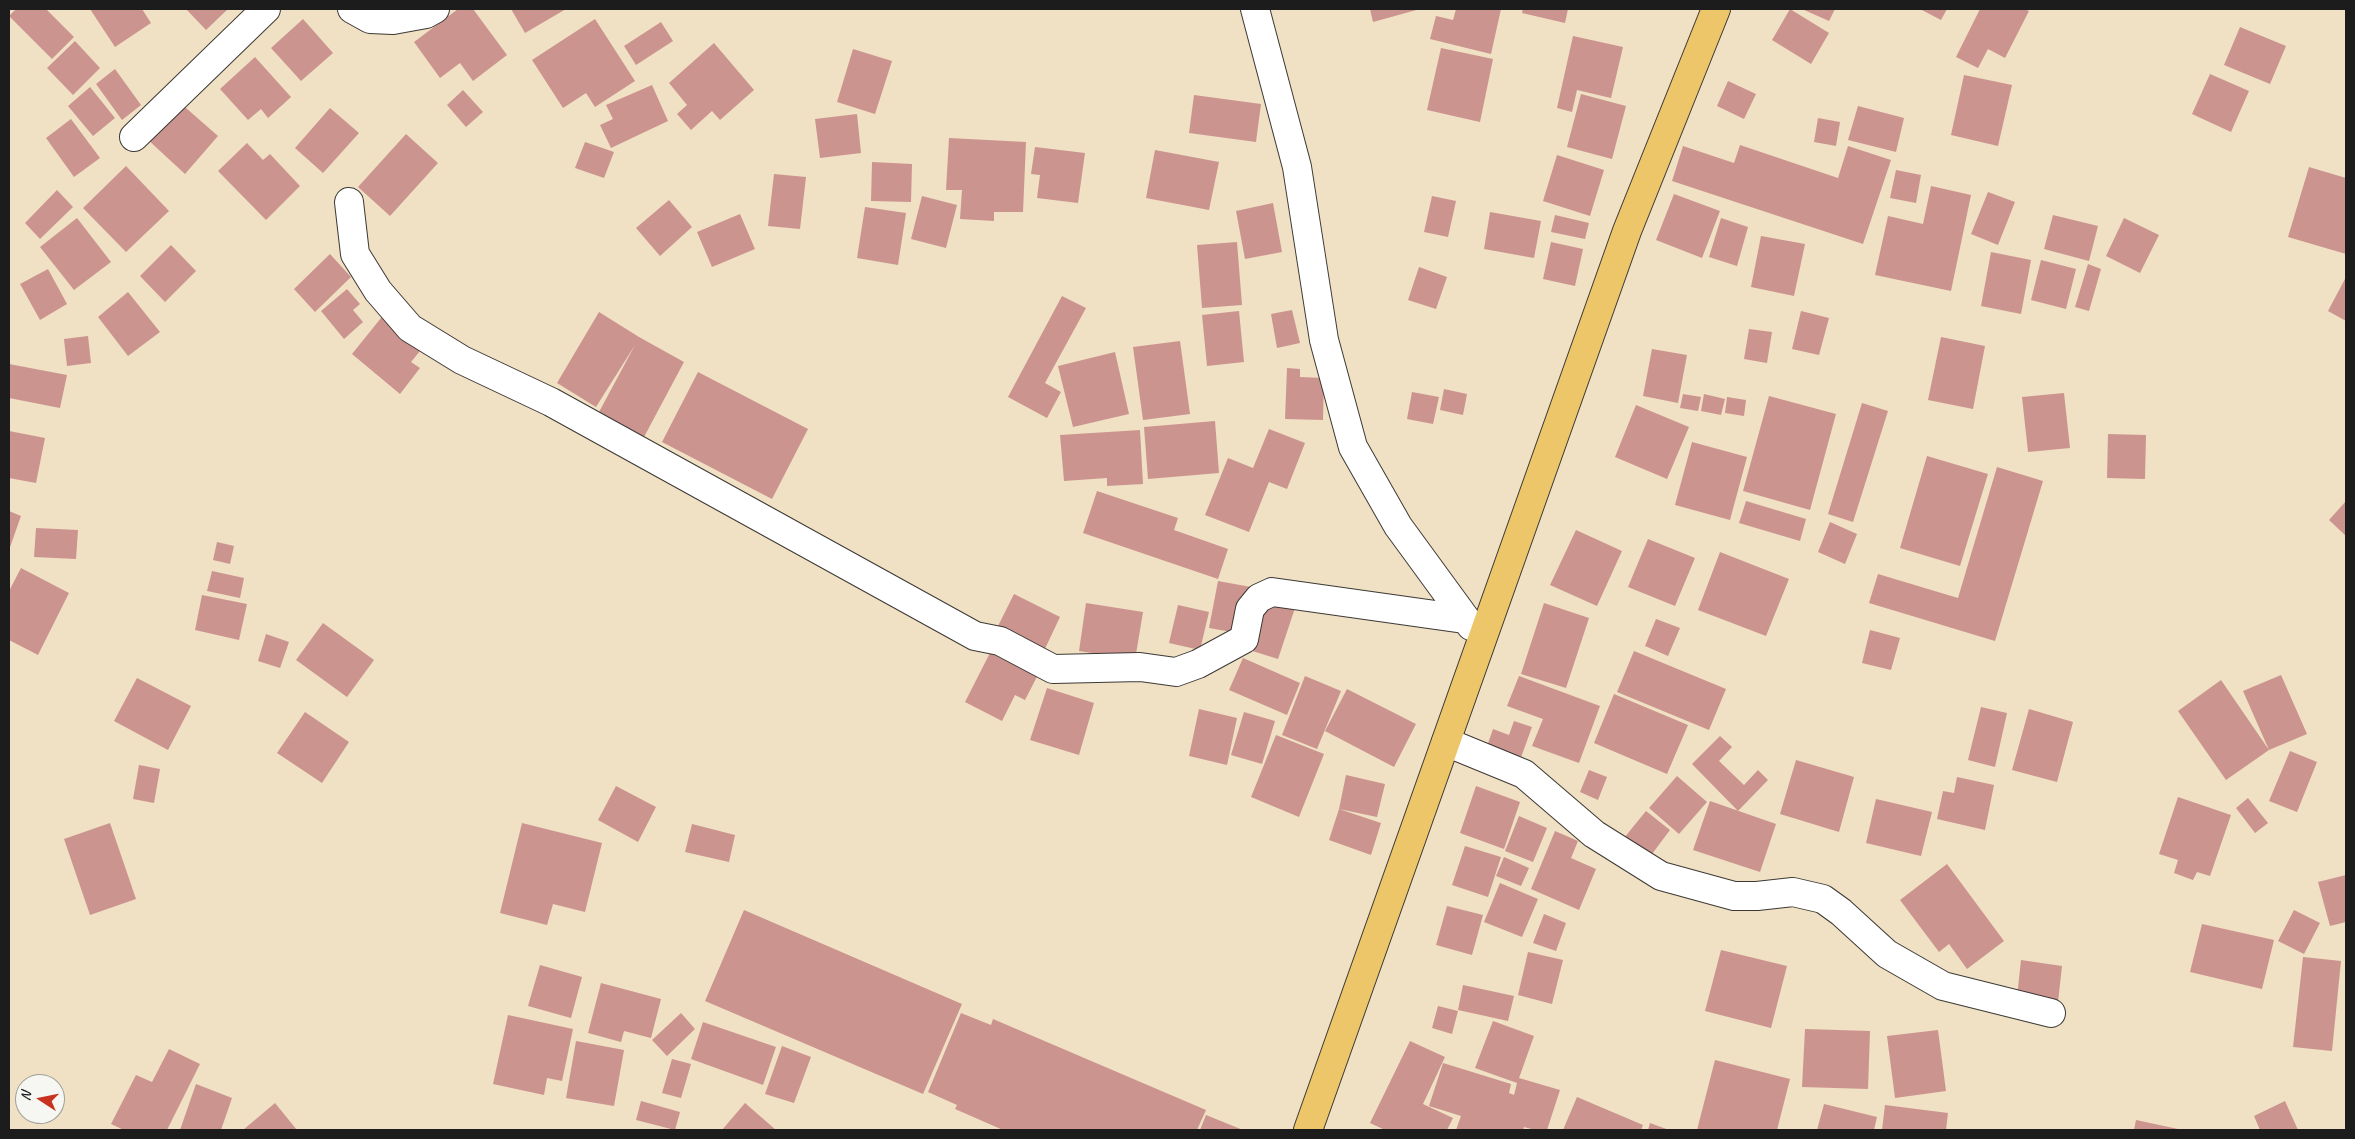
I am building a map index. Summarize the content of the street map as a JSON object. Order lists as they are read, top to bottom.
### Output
{
  "north": "left"
}
